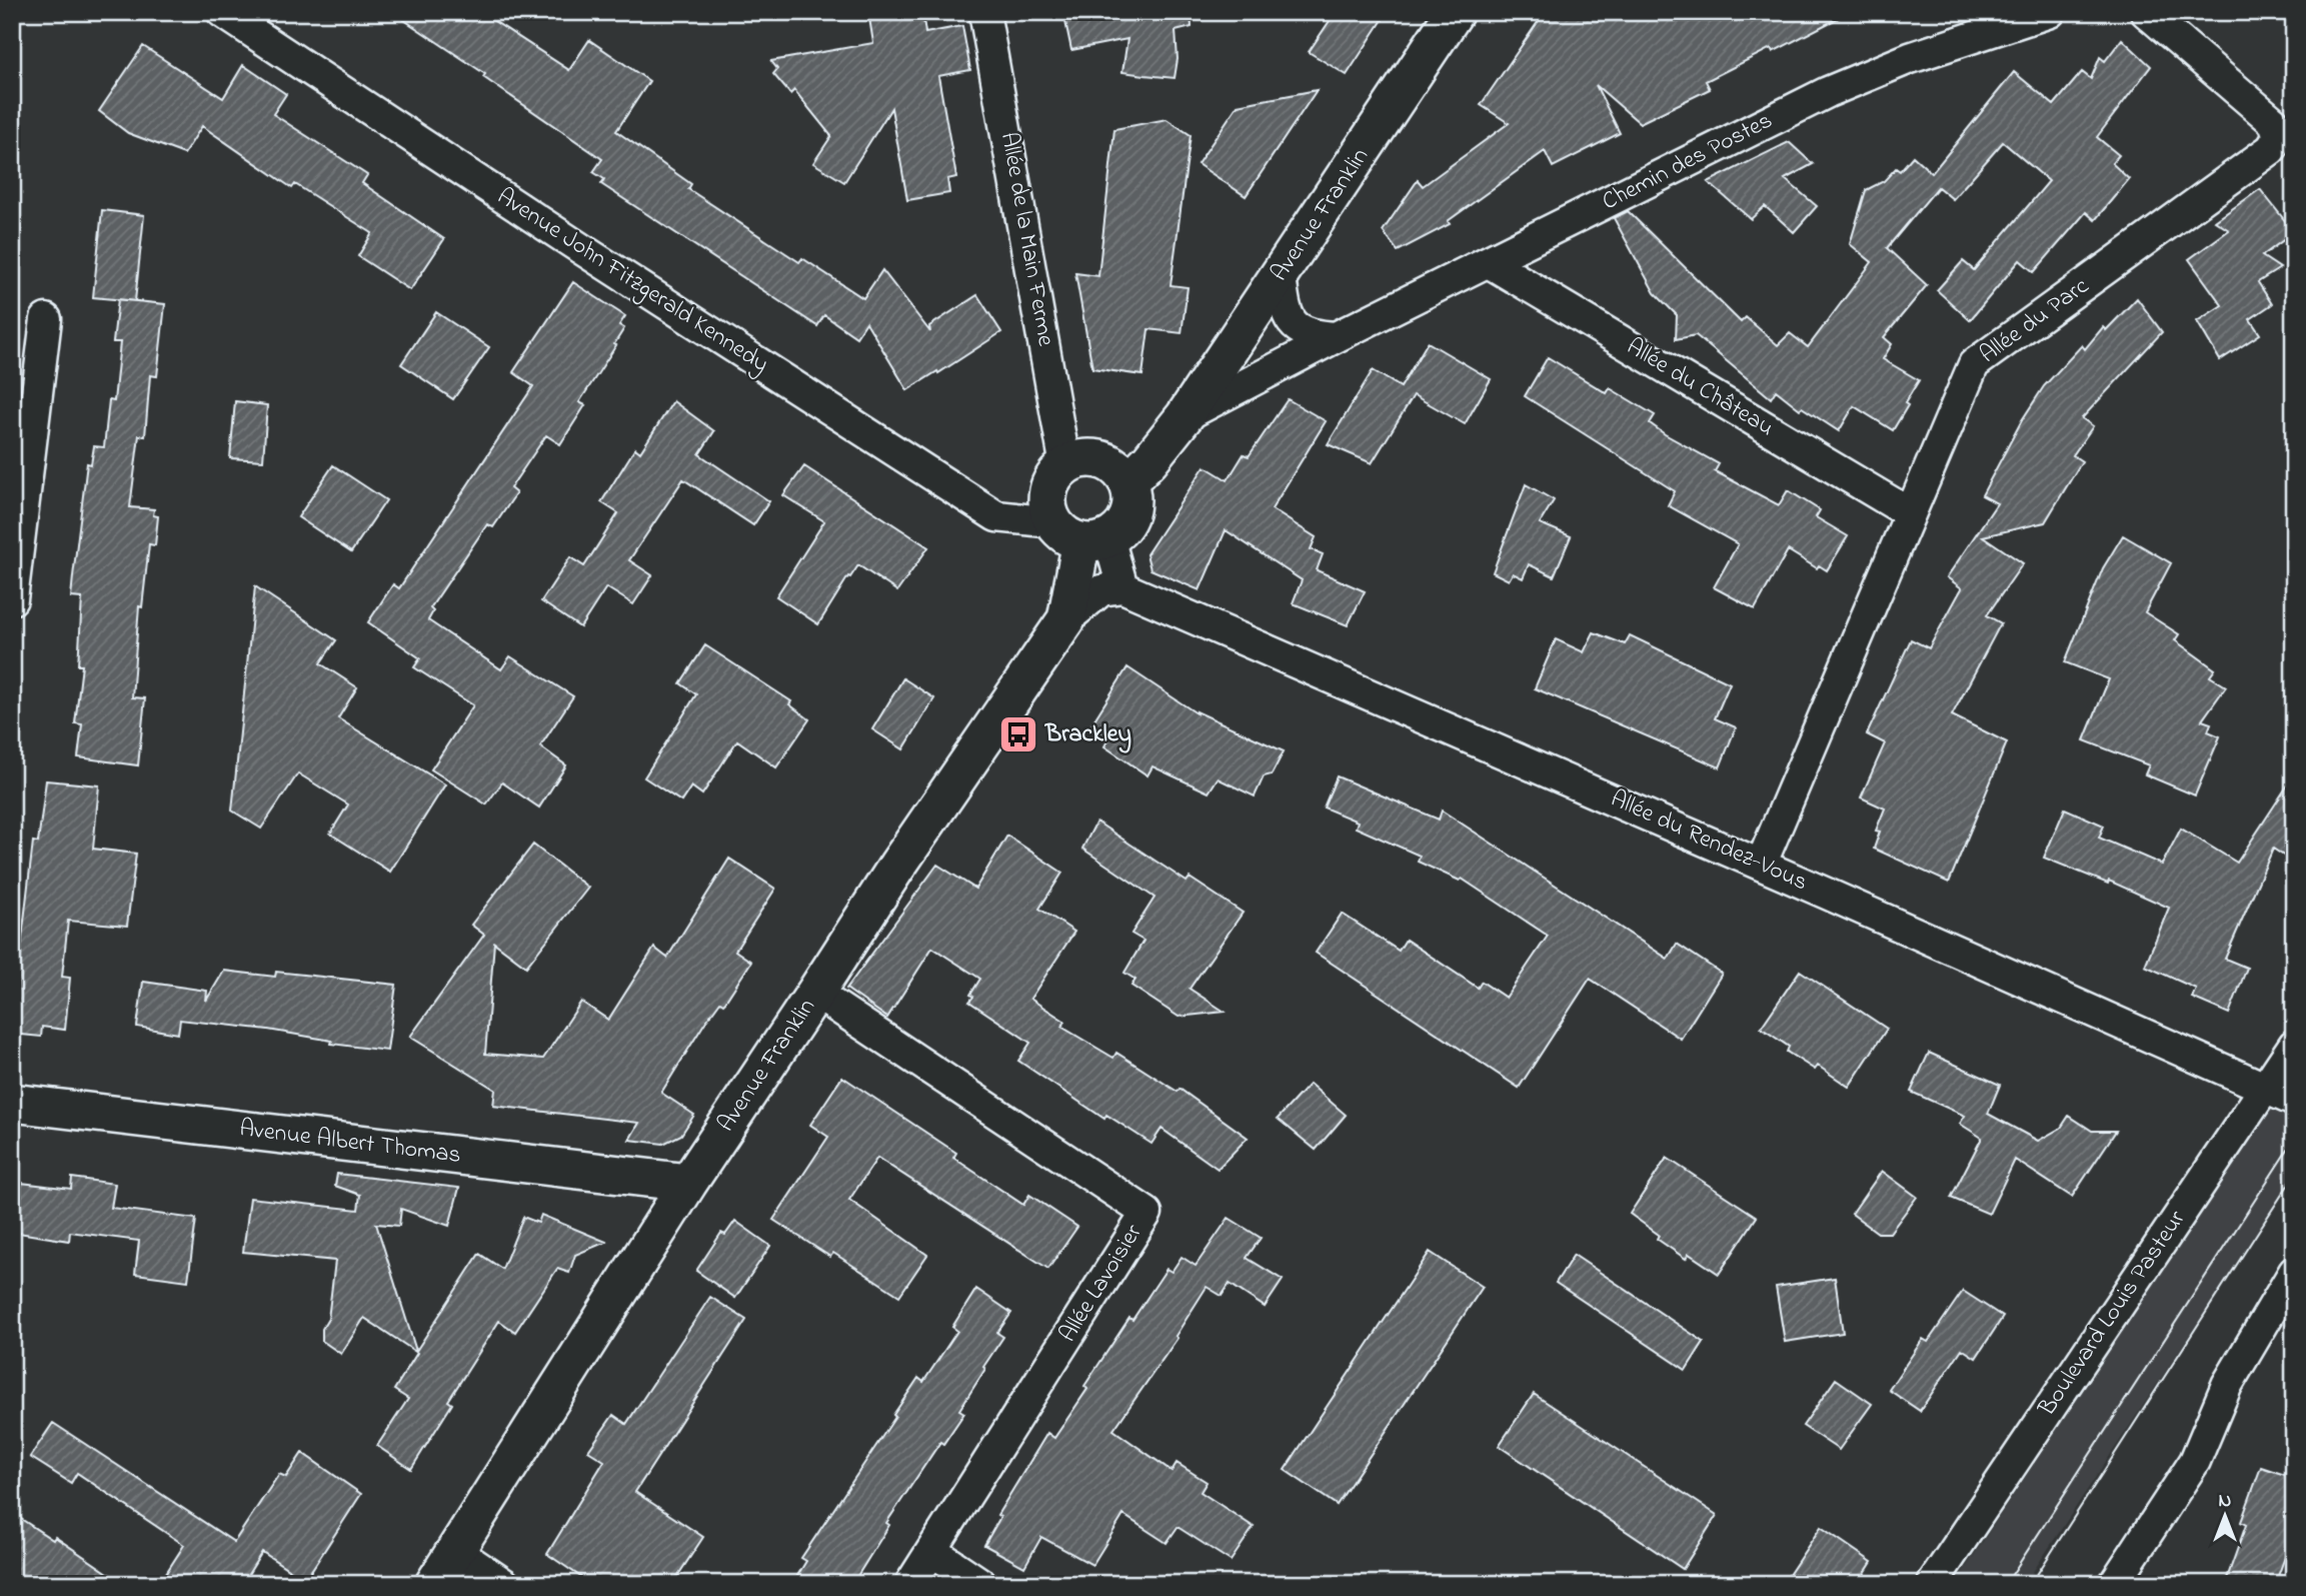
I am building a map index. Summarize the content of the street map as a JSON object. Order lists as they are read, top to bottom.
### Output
{
  "streets": {
    "street": [
      "Chemin des Postes",
      "Avenue Franklin",
      "Allée de la Main Ferme",
      "Avenue John Fitzgerald Kennedy",
      "Allée du Parc",
      "Allée du Château",
      "Allée du Rendez-Vous",
      "Avenue Albert Thomas",
      "Allée Lavoisier",
      "Boulevard Louis Pasteur"
    ]
  },
  "crossings": [
    ["Chemin des Postes", "Avenue Franklin"],
    ["Chemin des Postes", "Allée du Château"],
    ["Avenue Franklin", "Allée de la Main Ferme"],
    ["Avenue Franklin", "Avenue John Fitzgerald Kennedy"],
    ["Avenue Franklin", "Avenue Albert Thomas"],
    ["Avenue Franklin", "Allée Lavoisier"],
    ["Allée de la Main Ferme", "Avenue John Fitzgerald Kennedy"],
    ["Allée du Parc", "Allée du Château"],
    ["Allée du Parc", "Allée du Rendez-Vous"],
    ["Allée du Rendez-Vous", "Boulevard Louis Pasteur"]
  ],
  "places": {
    "bus stop": ["Brackley"]
  },
  "north": "top"
}
